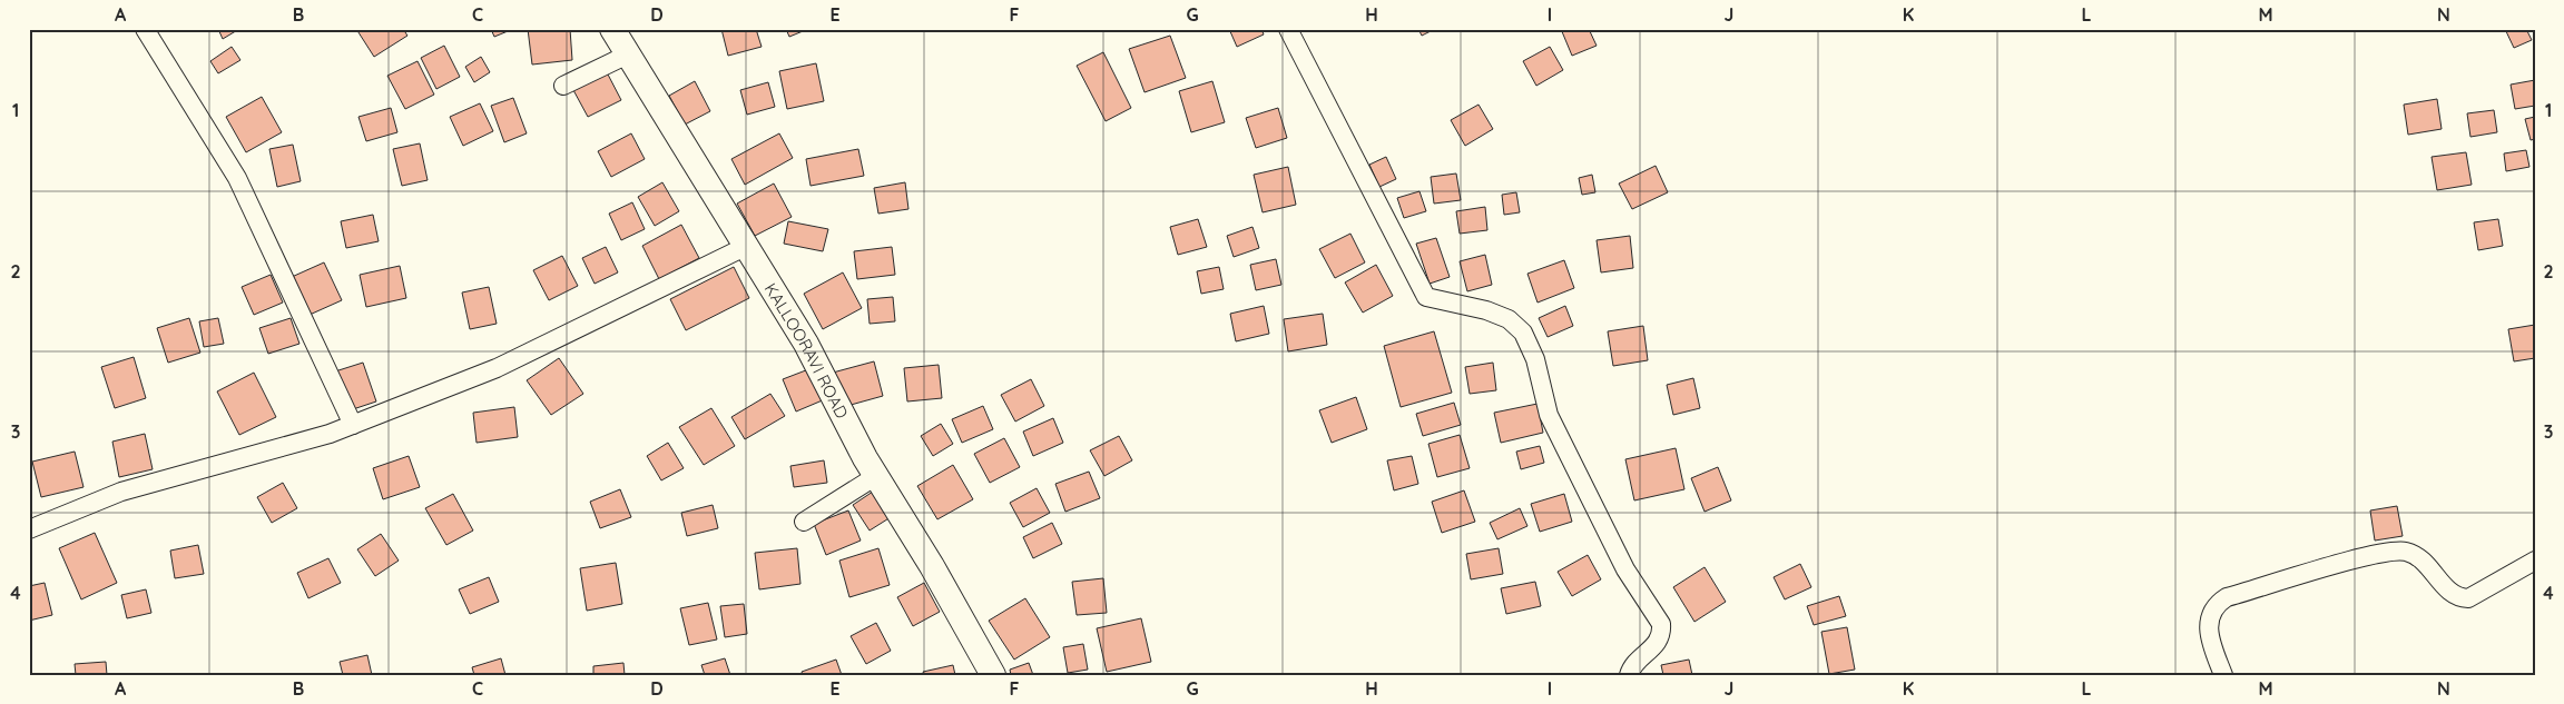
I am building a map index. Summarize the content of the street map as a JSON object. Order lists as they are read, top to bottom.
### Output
{
  "streets": {
    "main road": ["KALLOORAVI ROAD"]
  },
  "grid": {
    "columns": [
      "A",
      "B",
      "C",
      "D",
      "E",
      "F",
      "G",
      "H",
      "I",
      "J",
      "K",
      "L",
      "M",
      "N"
    ],
    "rows": [
      "1",
      "2",
      "3",
      "4"
    ]
  }
}
